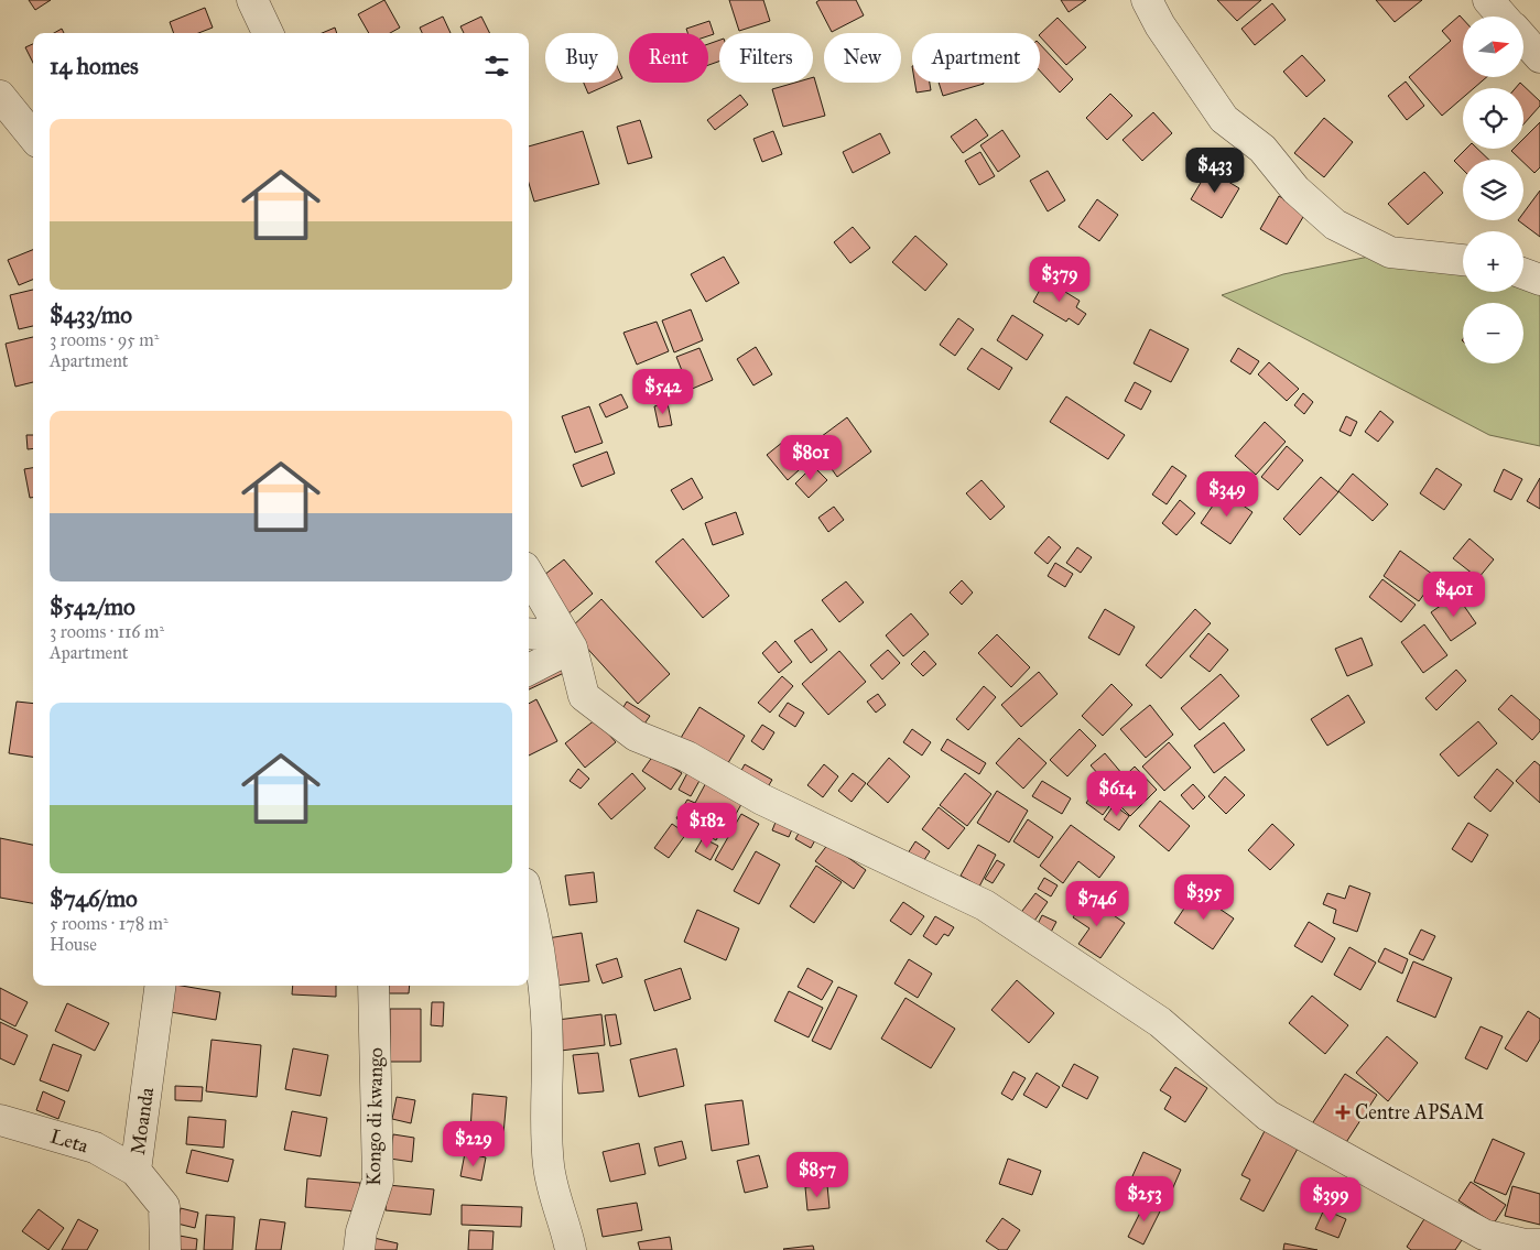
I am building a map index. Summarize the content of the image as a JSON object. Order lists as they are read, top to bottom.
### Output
{
  "streets": {
    "street": ["Kongo di kwango", "Moanda", "Leta"]
  },
  "crossings": [
    ["Moanda", "Leta"]
  ],
  "places": {
    "health": ["Centre APSAM"]
  },
  "north": "right",
  "page": {
    "map_buttons": ["+", "−"],
    "chip": [
      "Buy",
      "Rent",
      "Filters",
      "New",
      "Apartment"
    ],
    "heading": "14 homes",
    "list": [
      {
        "name": "$433/mo",
        "note": "3 rooms · 95 m² · Apartment"
      },
      {
        "name": "$542/mo",
        "note": "3 rooms · 116 m² · Apartment"
      },
      {
        "name": "$746/mo",
        "note": "5 rooms · 178 m² · House"
      }
    ],
    "price": [
      "$433",
      "$379",
      "$542",
      "$801",
      "$349",
      "$401",
      "$614",
      "$182",
      "$395",
      "$746",
      "$229",
      "$857",
      "$253",
      "$399"
    ]
  }
}
